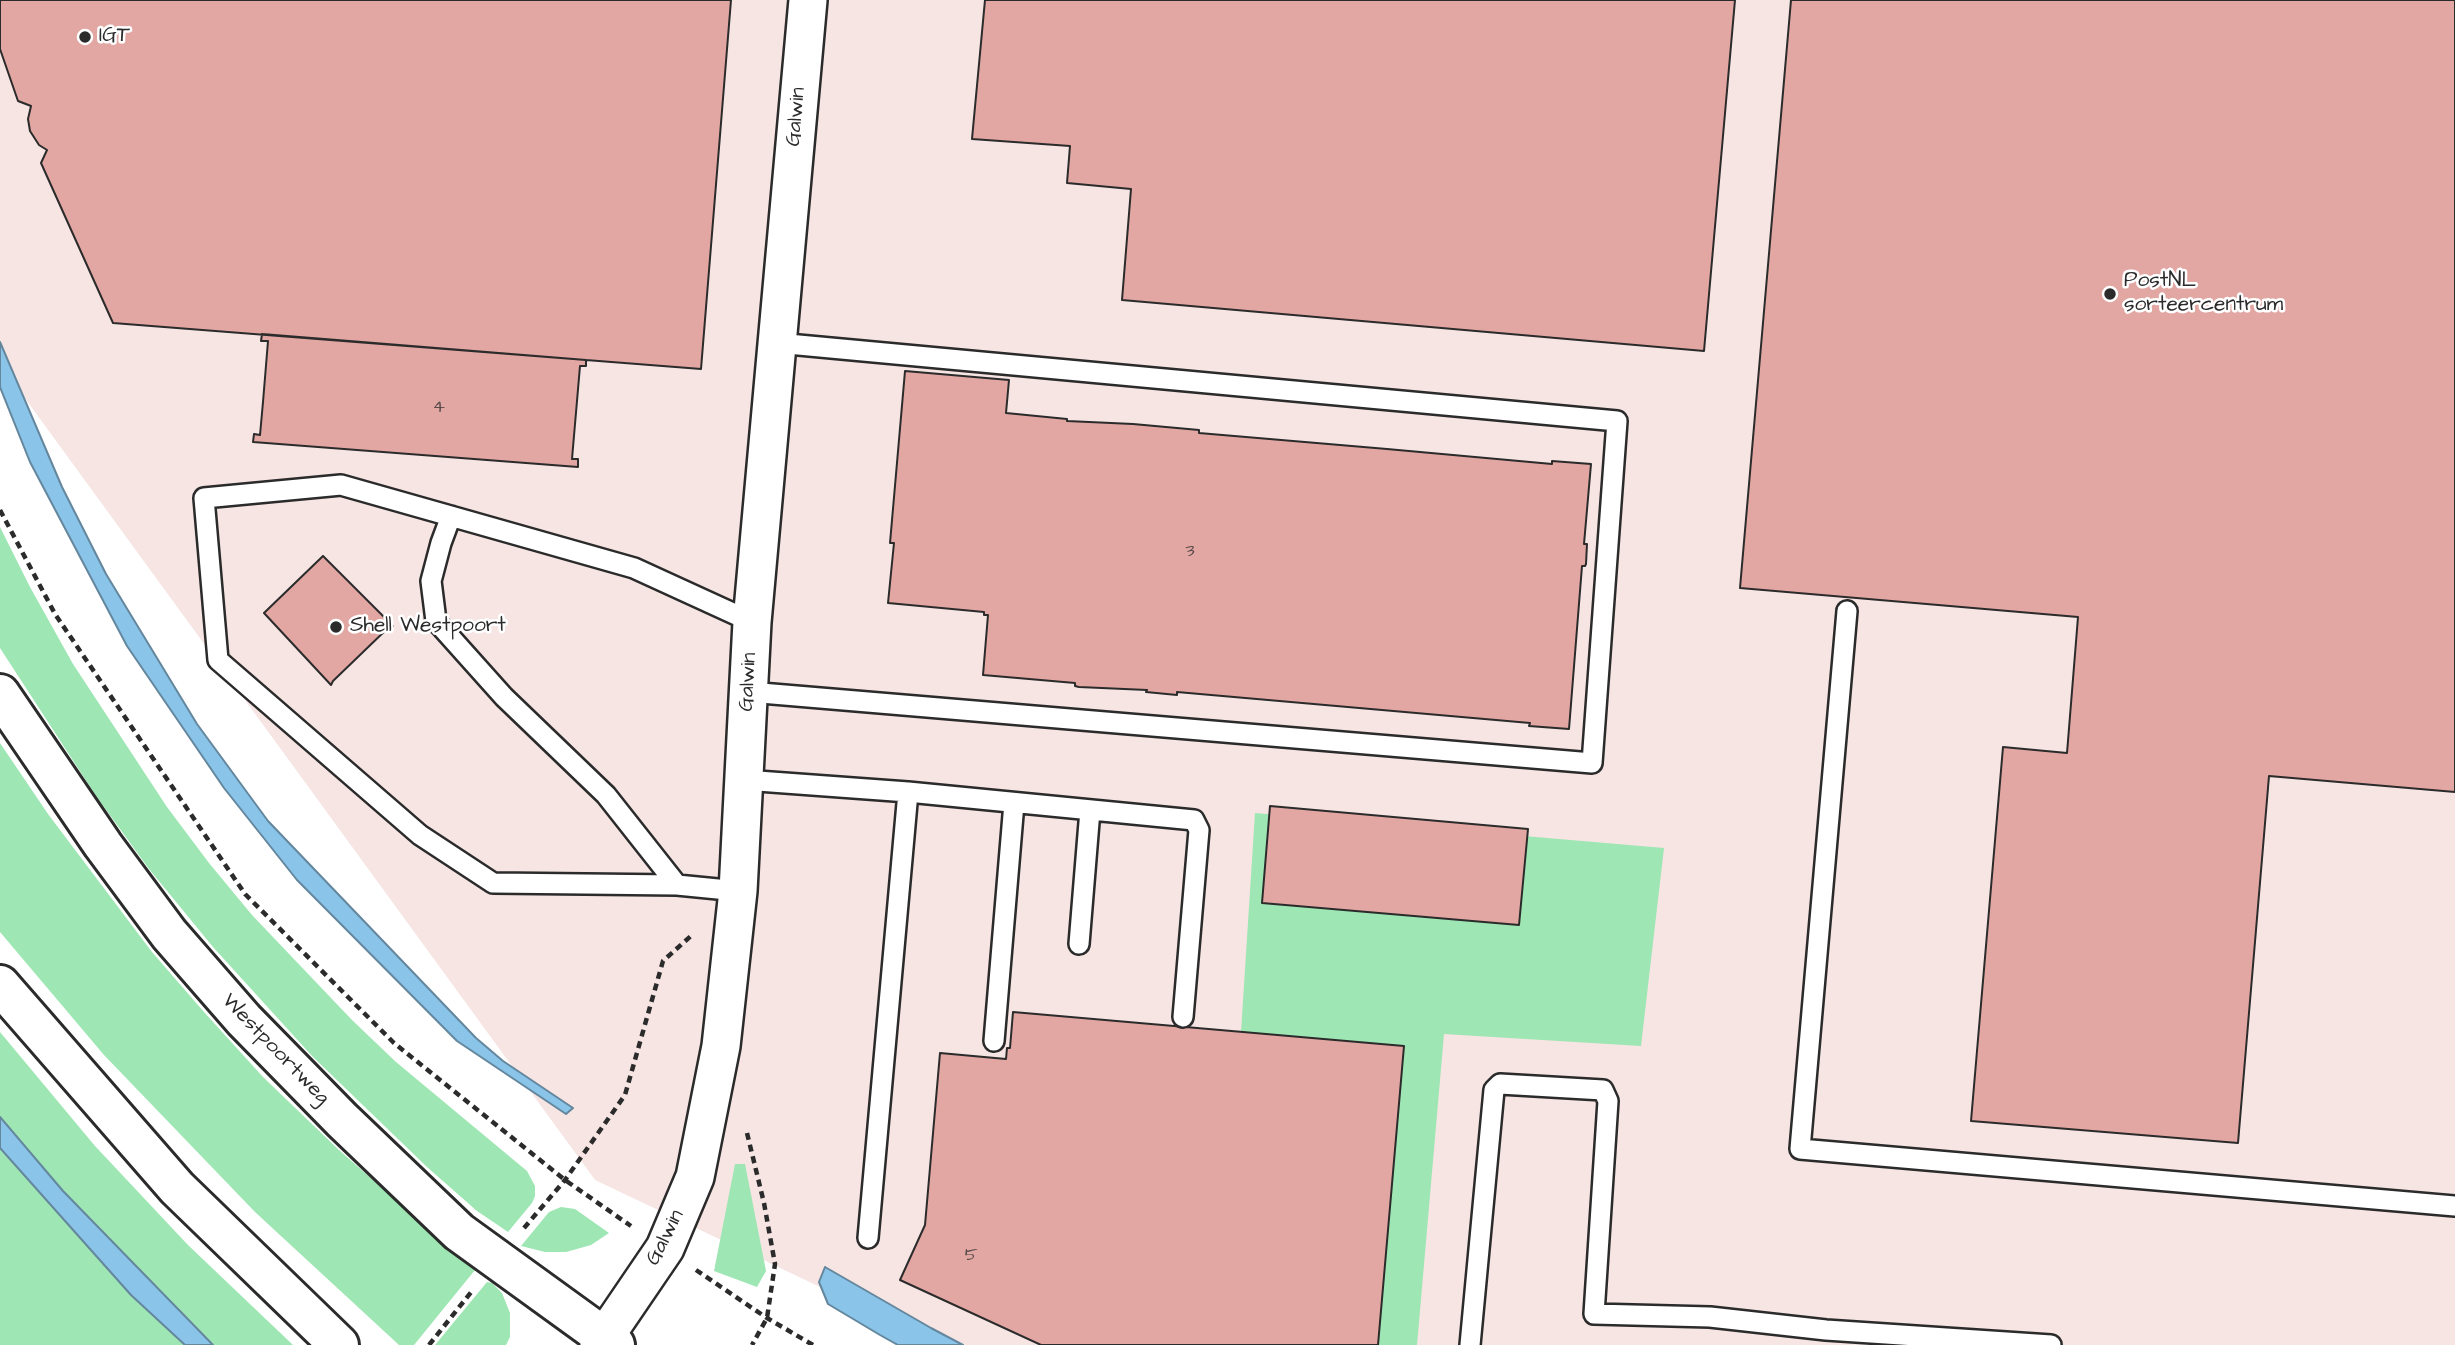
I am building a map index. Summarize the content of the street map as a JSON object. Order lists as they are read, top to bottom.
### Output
{
  "streets": {
    "main road": ["Westpoortweg"],
    "street": ["Galwin"]
  },
  "crossings": [
    ["Galwin", "Westpoortweg"]
  ],
  "places": ["IGT", "PostNL sorteercentrum", "Shell Westpoort"],
  "house_numbers": ["4", "3", "5"]
}
